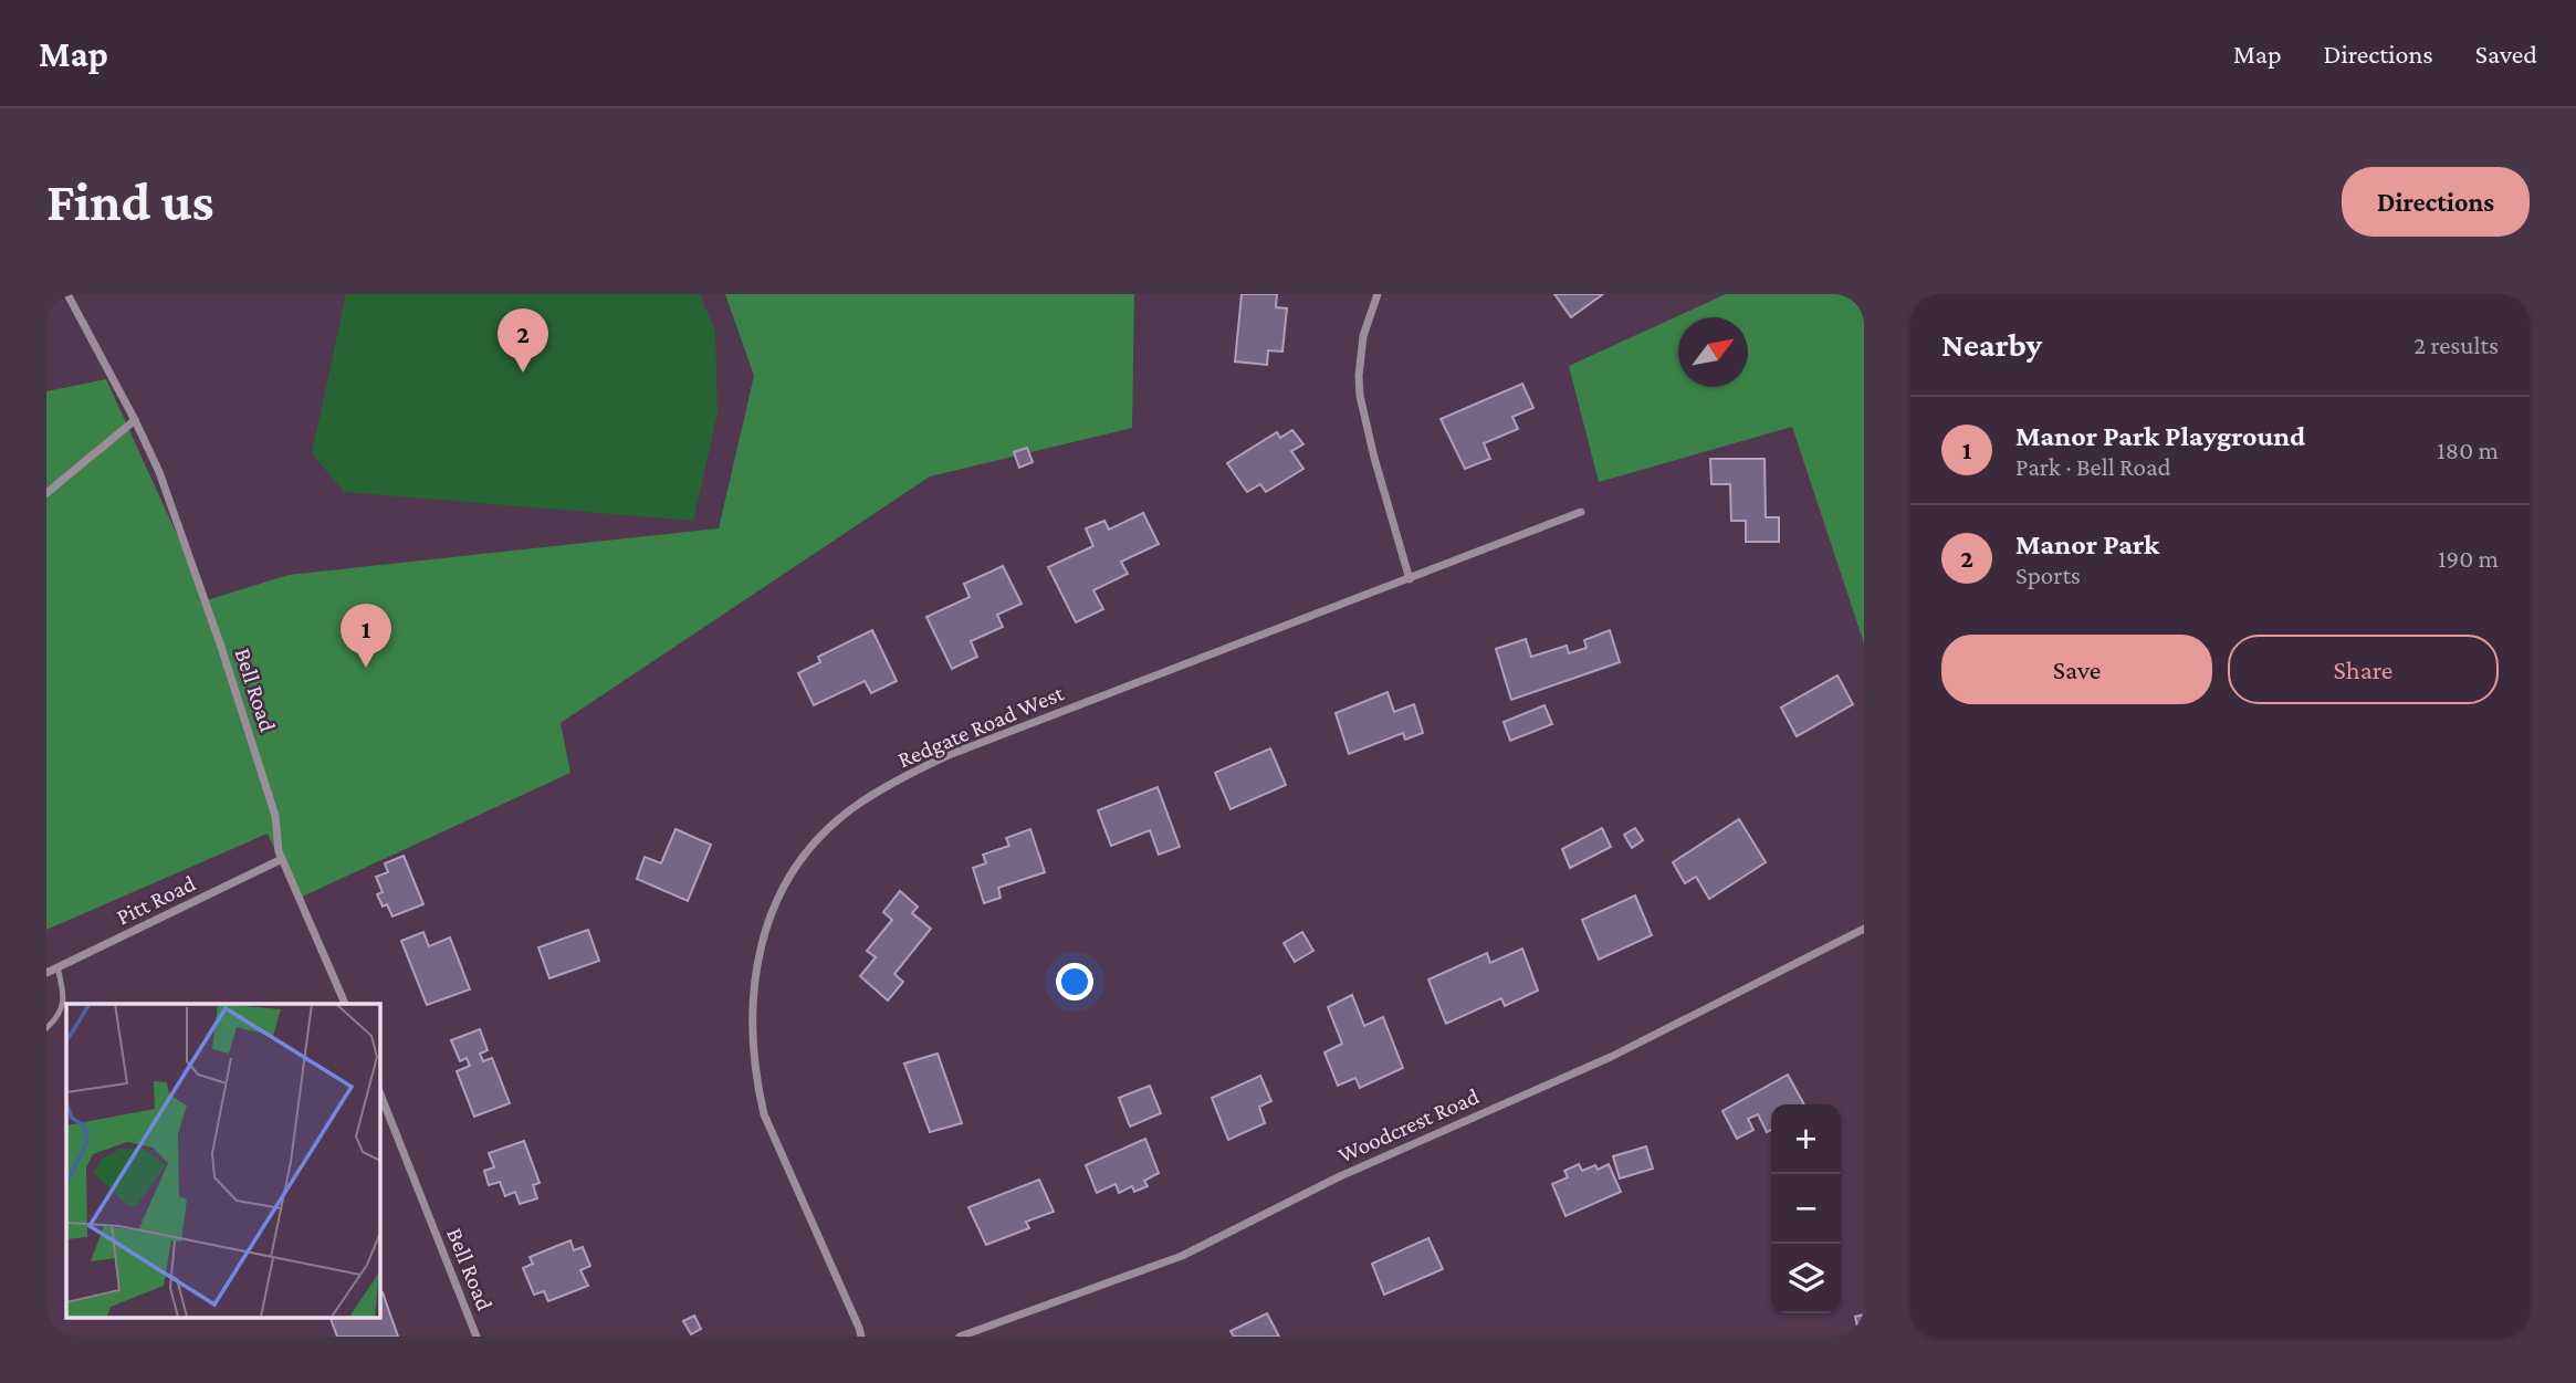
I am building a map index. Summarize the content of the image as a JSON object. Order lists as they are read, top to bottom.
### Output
{
  "streets": {
    "street": [
      "Bell Road",
      "Redgate Road West",
      "Pitt Road",
      "Woodcrest Road"
    ]
  },
  "crossings": [
    ["Bell Road", "Pitt Road"]
  ],
  "north": "top right",
  "page": {
    "header": "Map",
    "nav": ["Map", "Directions", "Saved"],
    "buttons": [
      "Directions",
      ["Save", "Share"]
    ],
    "title": "Find us",
    "heading": ["Nearby", "2 results"],
    "pins": ["2", "1"],
    "list": [
      {
        "mark": "1",
        "name": "Manor Park Playground",
        "note": "Park · Bell Road",
        "value": "180 m"
      },
      {
        "mark": "2",
        "name": "Manor Park",
        "note": "Sports",
        "value": "190 m"
      }
    ],
    "map_buttons": ["+", "−"]
  }
}
